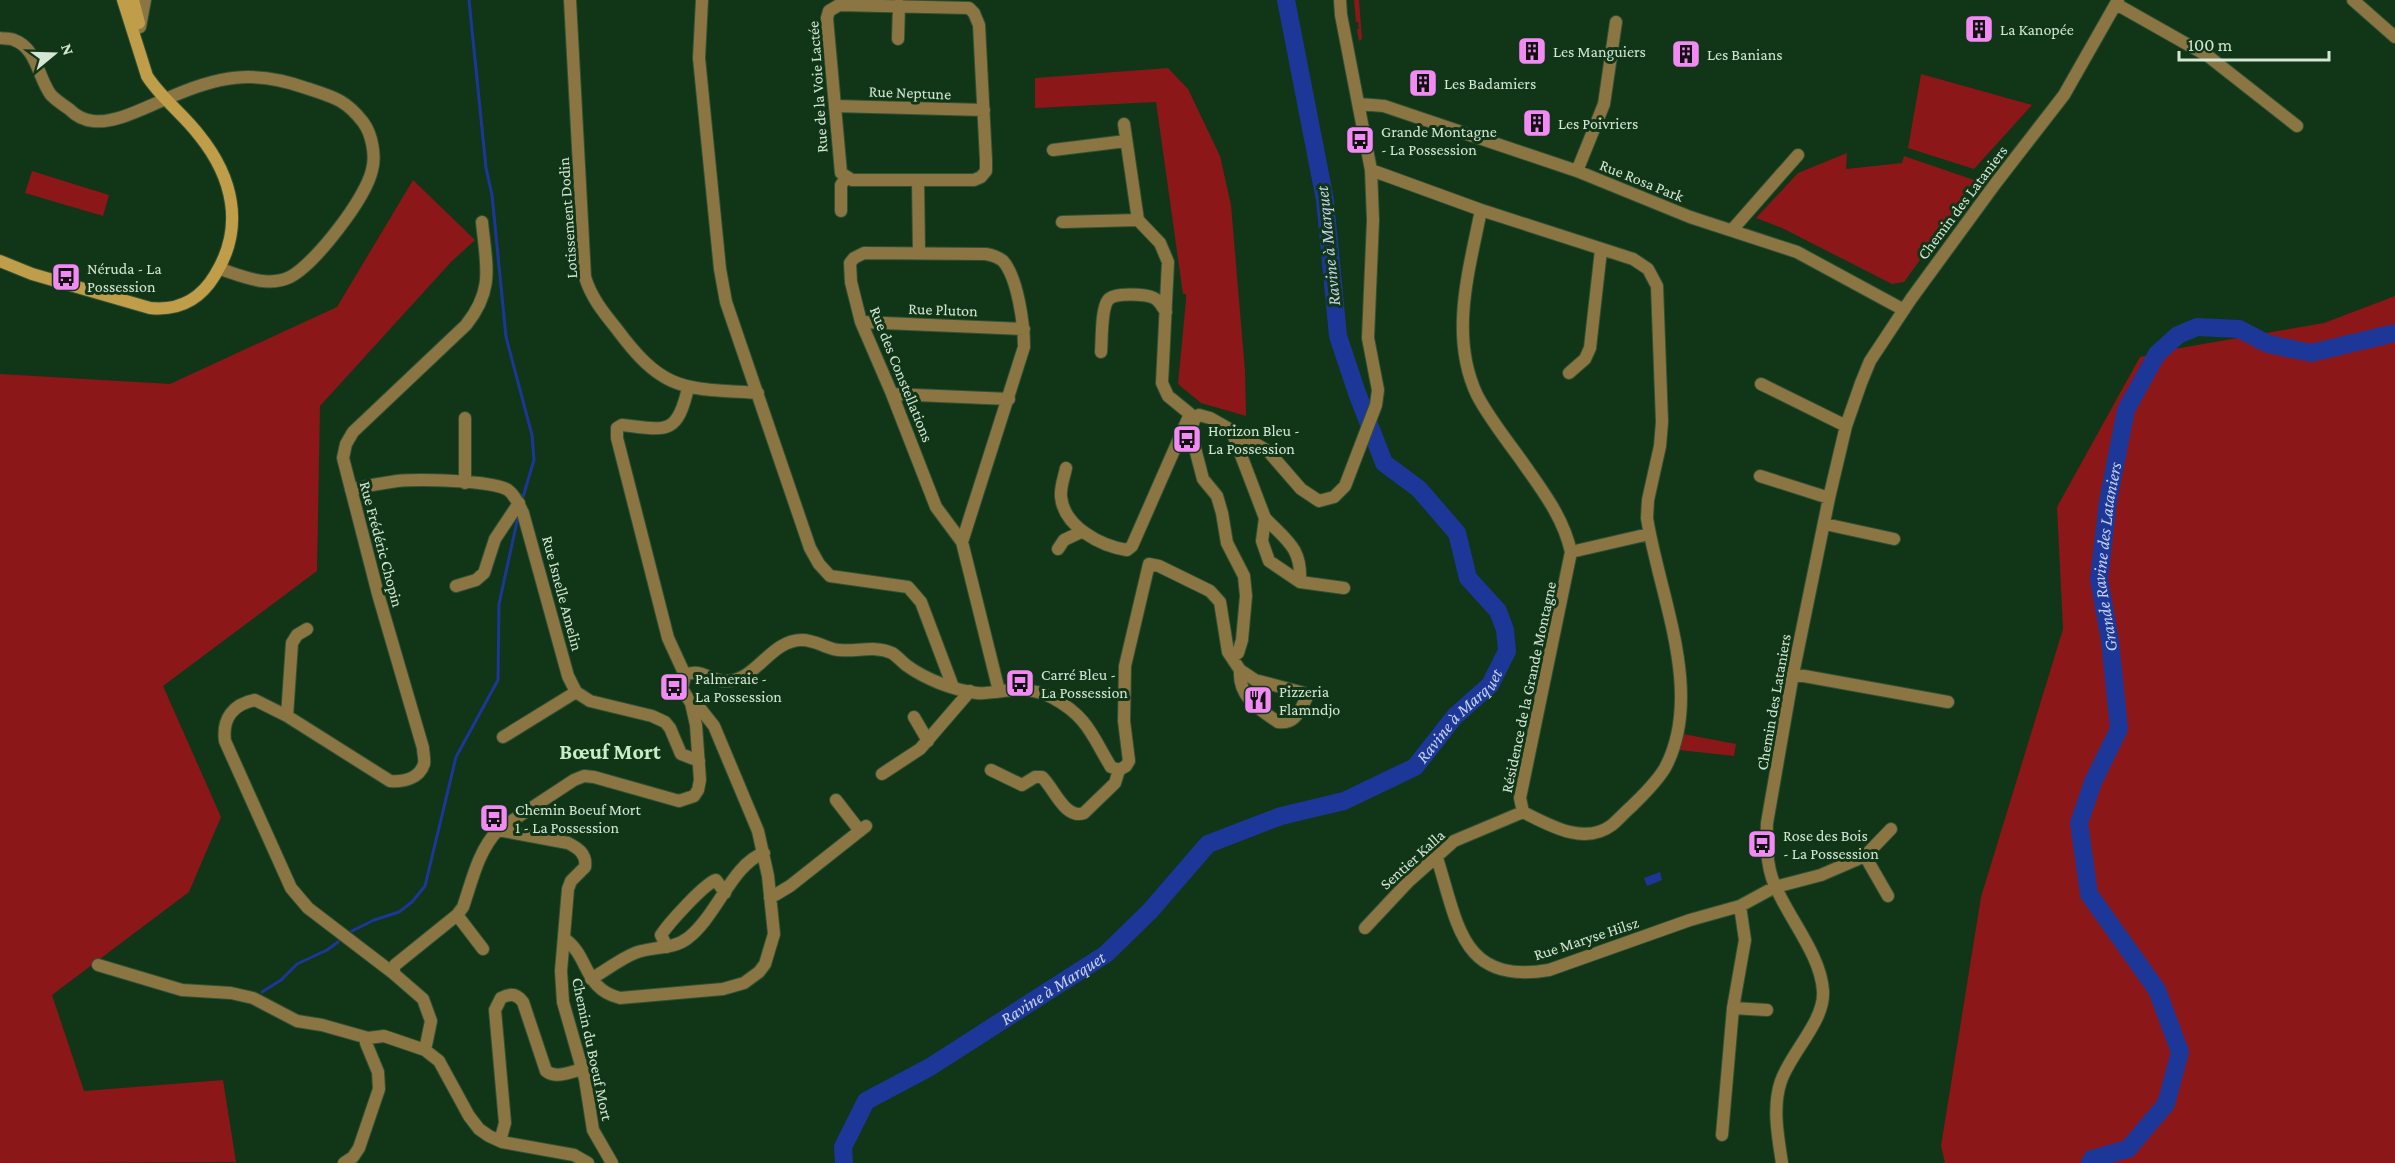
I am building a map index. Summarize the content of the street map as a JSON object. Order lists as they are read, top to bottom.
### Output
{
  "streets": {
    "street": [
      "Rue de la Voie Lactée",
      "Rue Neptune",
      "Rue Rosa Park",
      "Chemin des Lataniers",
      "Lotissement Dodin",
      "Rue Pluton",
      "Rue des Constellations",
      "Rue Frédéric Chopin",
      "Rue Isnelle Amelin",
      "Résidence de la Grande Montagne",
      "Sentier Kalla",
      "Rue Maryse Hilsz",
      "Chemin du Boeuf Mort"
    ]
  },
  "crossings": [
    ["Rue de la Voie Lactée", "Rue Neptune"],
    ["Rue Rosa Park", "Chemin des Lataniers"],
    ["Chemin des Lataniers", "Rue Maryse Hilsz"],
    ["Rue Pluton", "Rue des Constellations"],
    ["Résidence de la Grande Montagne", "Sentier Kalla"],
    ["Sentier Kalla", "Rue Maryse Hilsz"]
  ],
  "districts": ["Bœuf Mort"],
  "water": ["Ravine à Marquet", "Grande Ravine des Lataniers"],
  "places": {
    "building": [
      "La Kanopée",
      "Les Manguiers",
      "Les Banians",
      "Les Badamiers",
      "Les Poivriers"
    ],
    "bus stop": [
      "Grande Montagne - La Possession",
      "Néruda - La Possession",
      "Horizon Bleu - La Possession",
      "Carré Bleu - La Possession",
      "Palmeraie - La Possession",
      "Chemin Boeuf Mort 1 - La Possession",
      "Rose des Bois - La Possession"
    ],
    "restaurant": ["Pizzeria Flamndjo"]
  },
  "scale_bar": "100 m",
  "north": "right"
}
